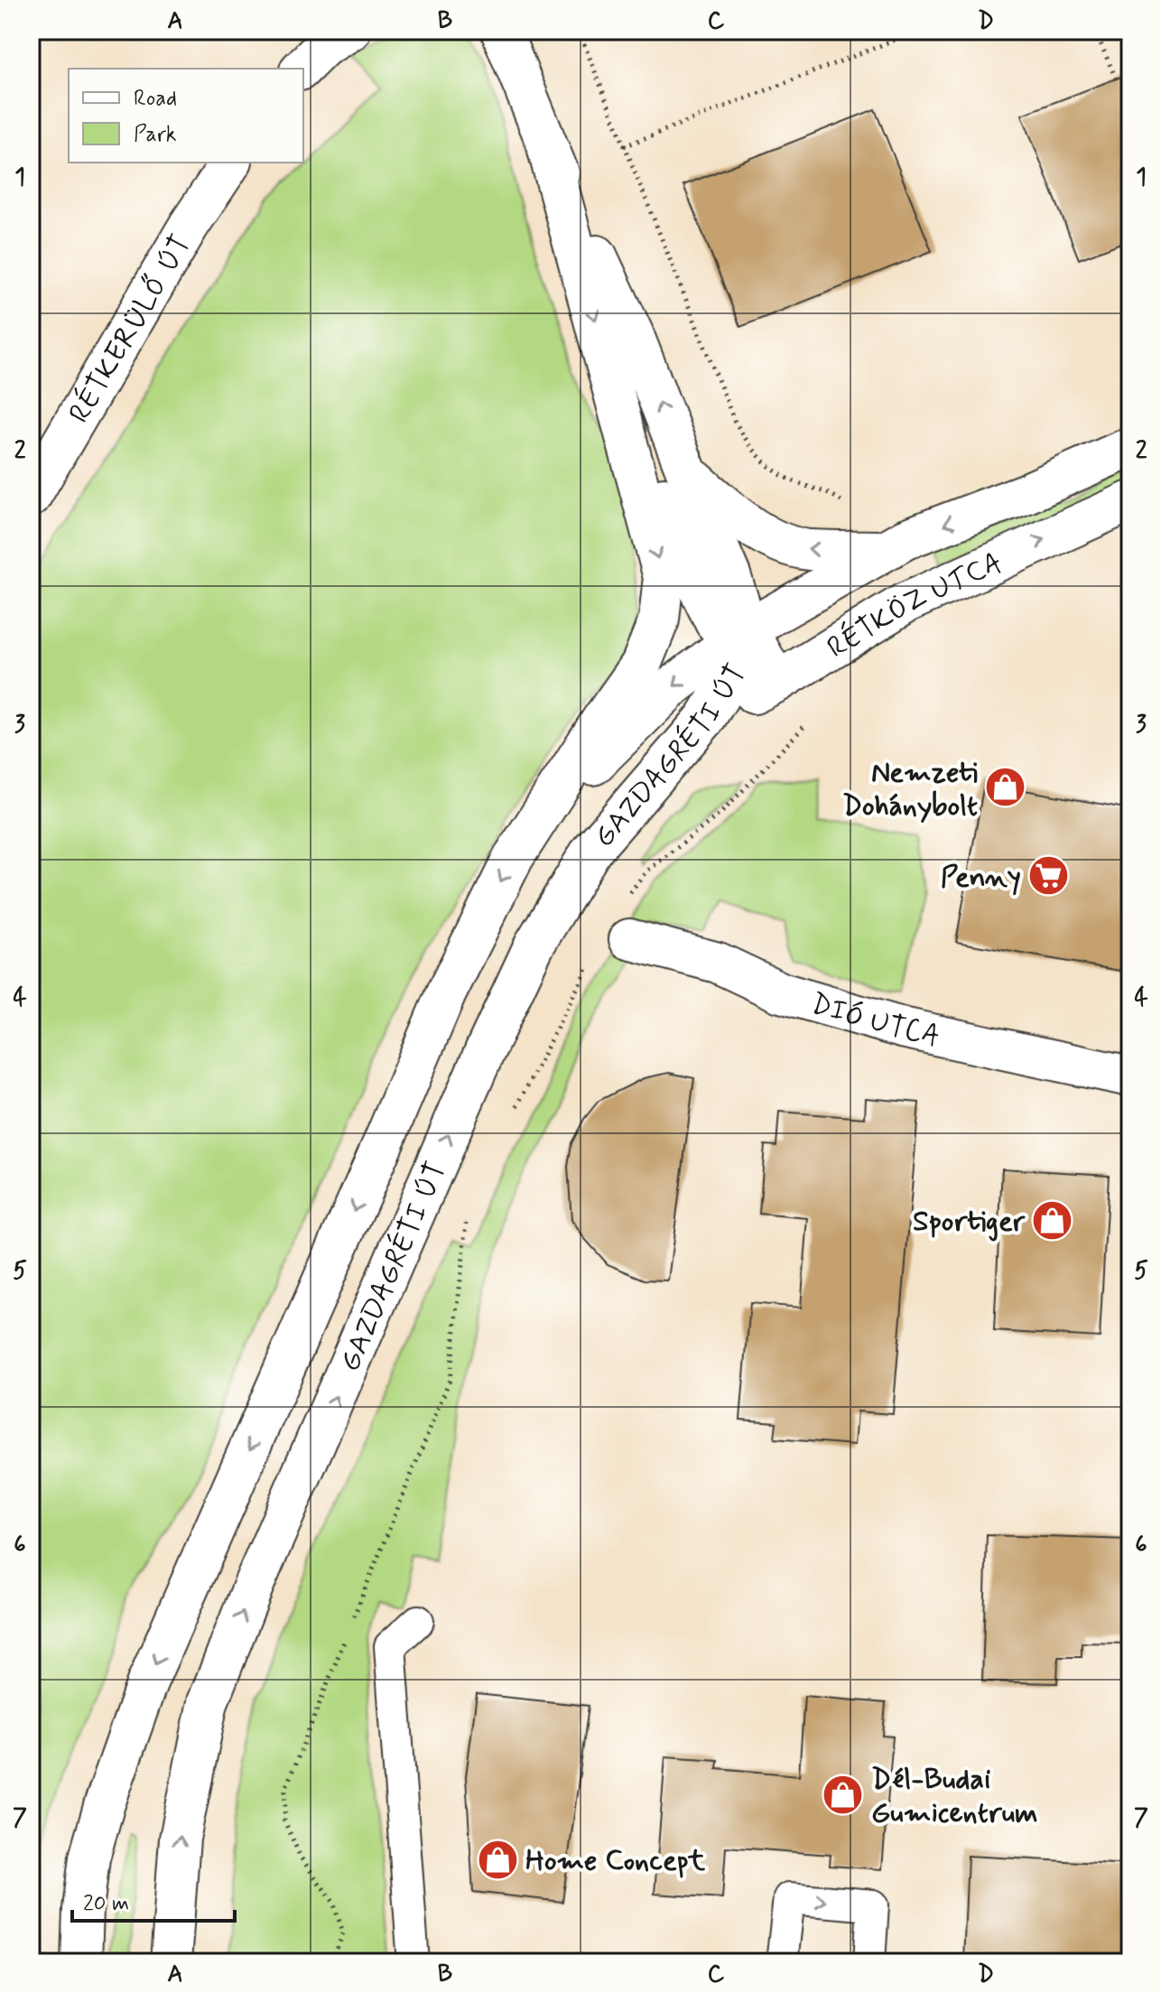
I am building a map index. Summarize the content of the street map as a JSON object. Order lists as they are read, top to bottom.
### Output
{
  "streets": {
    "street": [
      "RÉTKERÜLŐ ÚT",
      "RÉTKÖZ UTCA",
      "GAZDAGRÉTI ÚT",
      "DIÓ UTCA"
    ]
  },
  "crossings": [
    ["RÉTKÖZ UTCA", "GAZDAGRÉTI ÚT"]
  ],
  "places": {
    "shop": [
      "Nemzeti Dohánybolt",
      "Sportiger",
      "Dél-Budai Gumicentrum",
      "Home Concept"
    ],
    "supermarket": ["Penny"]
  },
  "legend": ["Road", "Park"],
  "scale_bar": "20 m",
  "grid": {
    "columns": [
      "A",
      "B",
      "C",
      "D"
    ],
    "rows": [
      "1",
      "2",
      "3",
      "4",
      "5",
      "6",
      "7"
    ]
  }
}
